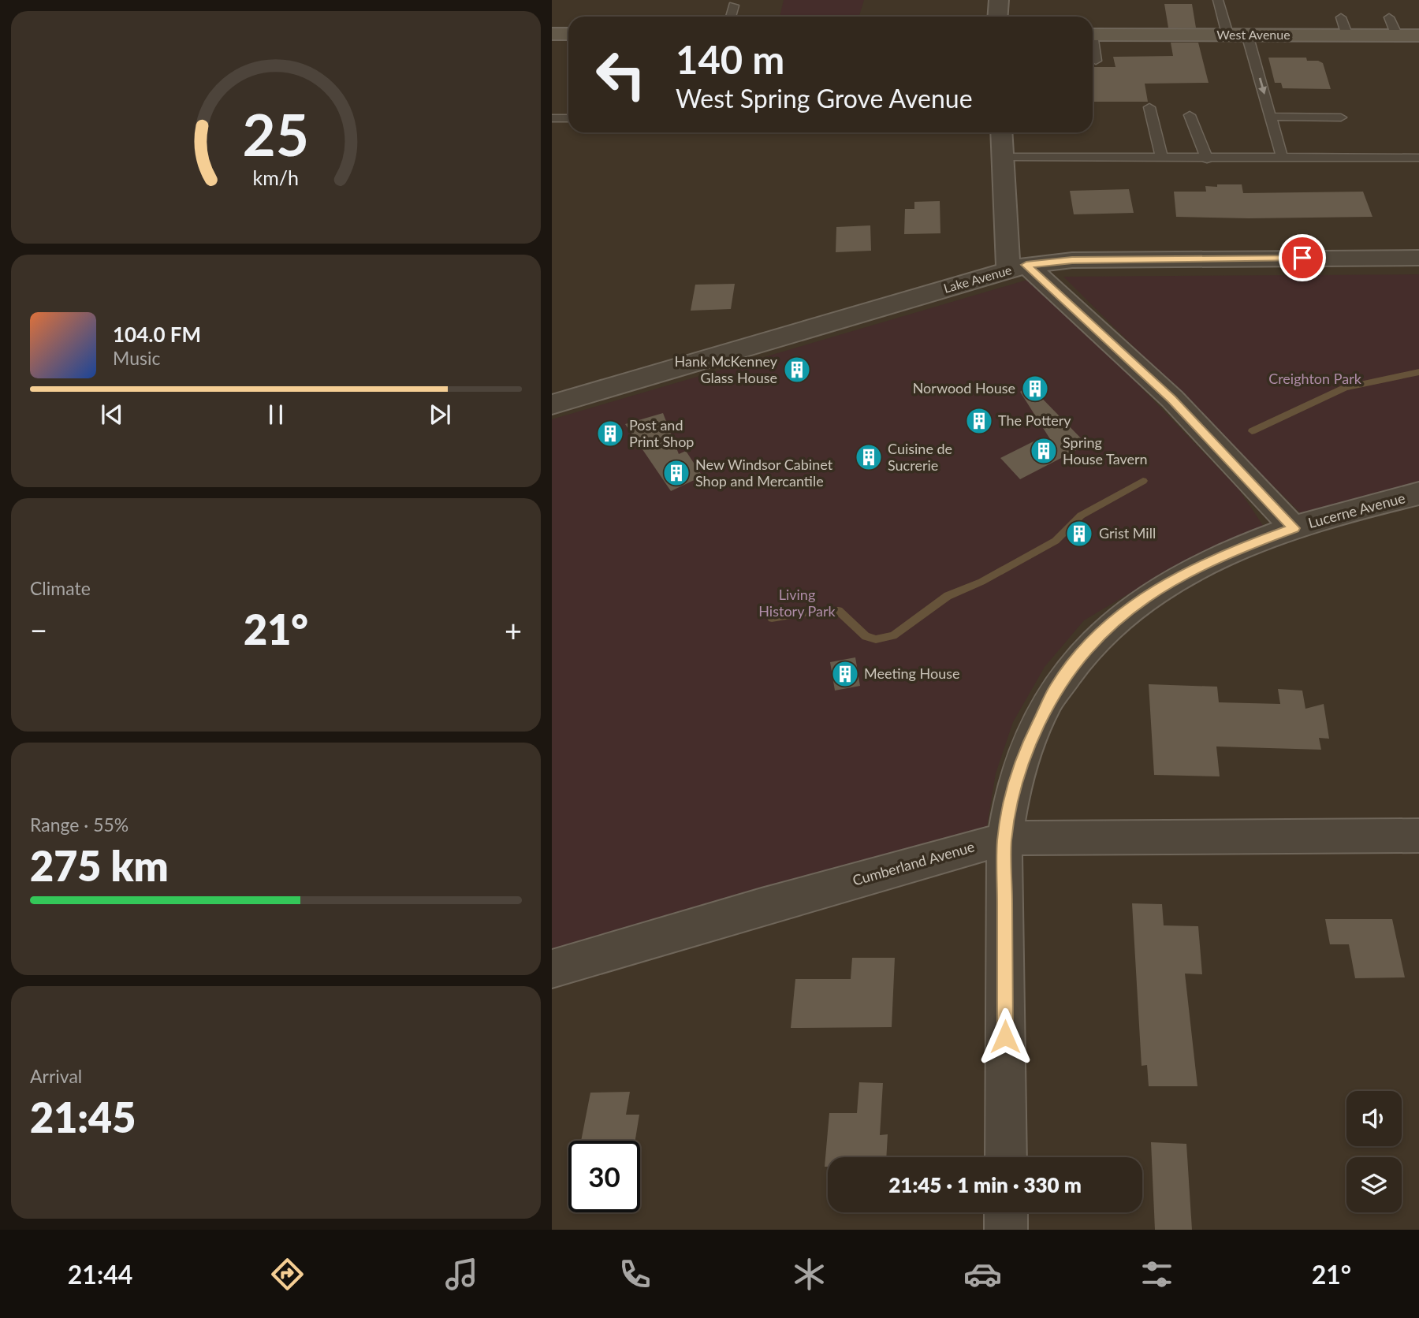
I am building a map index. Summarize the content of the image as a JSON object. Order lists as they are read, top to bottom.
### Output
{
  "streets": {
    "street": [
      "West Avenue",
      "Lake Avenue",
      "Lucerne Avenue",
      "Cumberland Avenue"
    ]
  },
  "crossings": [
    ["Lucerne Avenue", "Cumberland Avenue"]
  ],
  "parks": ["Creighton Park", "Living History Park"],
  "places": {
    "building": [
      "Hank McKenney Glass House",
      "Norwood House",
      "The Pottery",
      "Post and Print Shop",
      "Spring House Tavern",
      "Cuisine de Sucrerie",
      "New Windsor Cabinet Shop and Mercantile",
      "Grist Mill",
      "Meeting House"
    ]
  },
  "page": {
    "turn": ["140 m", "West Spring Grove Avenue"],
    "song": ["104.0 FM", "Music"],
    "tile": [
      "Climate",
      ["Range · 55%", "275 km"],
      ["Arrival", "21:45"]
    ],
    "heat": ["−", "21°", "+"],
    "limit": "30",
    "trip": "21:45 · 1 min · 330 m",
    "tabs": ["21:44", "21°"],
    "gauge": ["25", "km/h"]
  }
}
